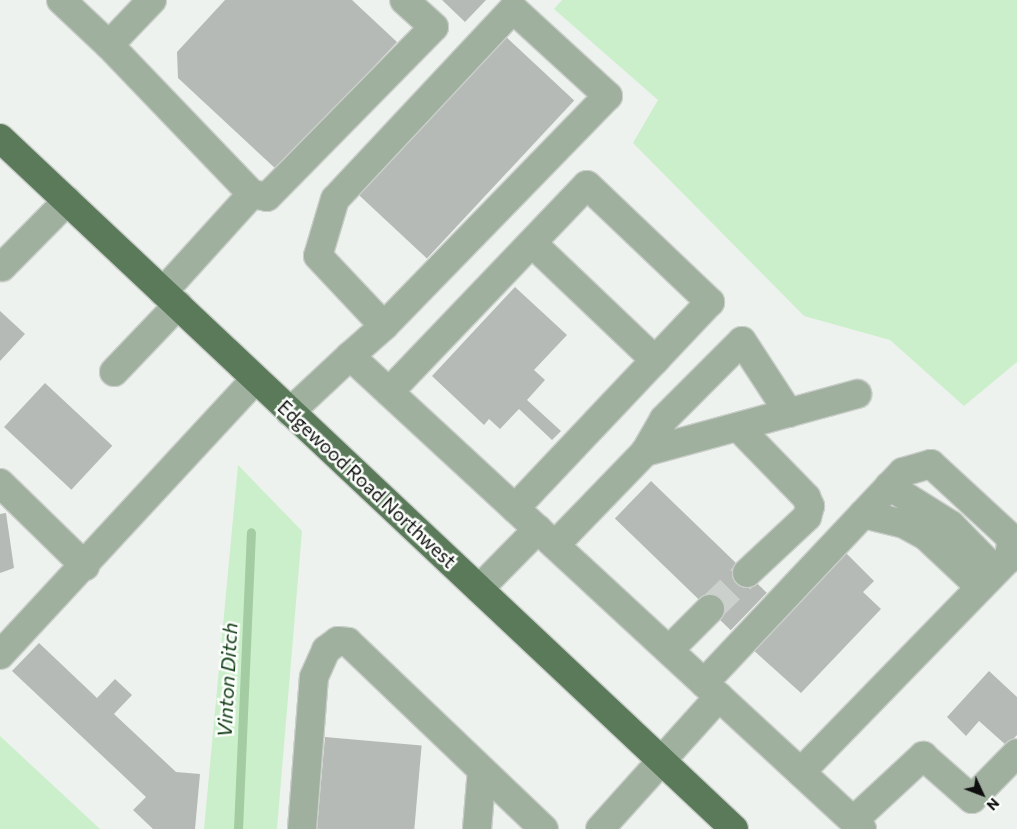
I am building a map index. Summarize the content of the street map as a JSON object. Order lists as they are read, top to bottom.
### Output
{
  "streets": {
    "main road": ["Edgewood Road Northwest"]
  },
  "water": ["Vinton Ditch"],
  "north": "bottom right"
}
